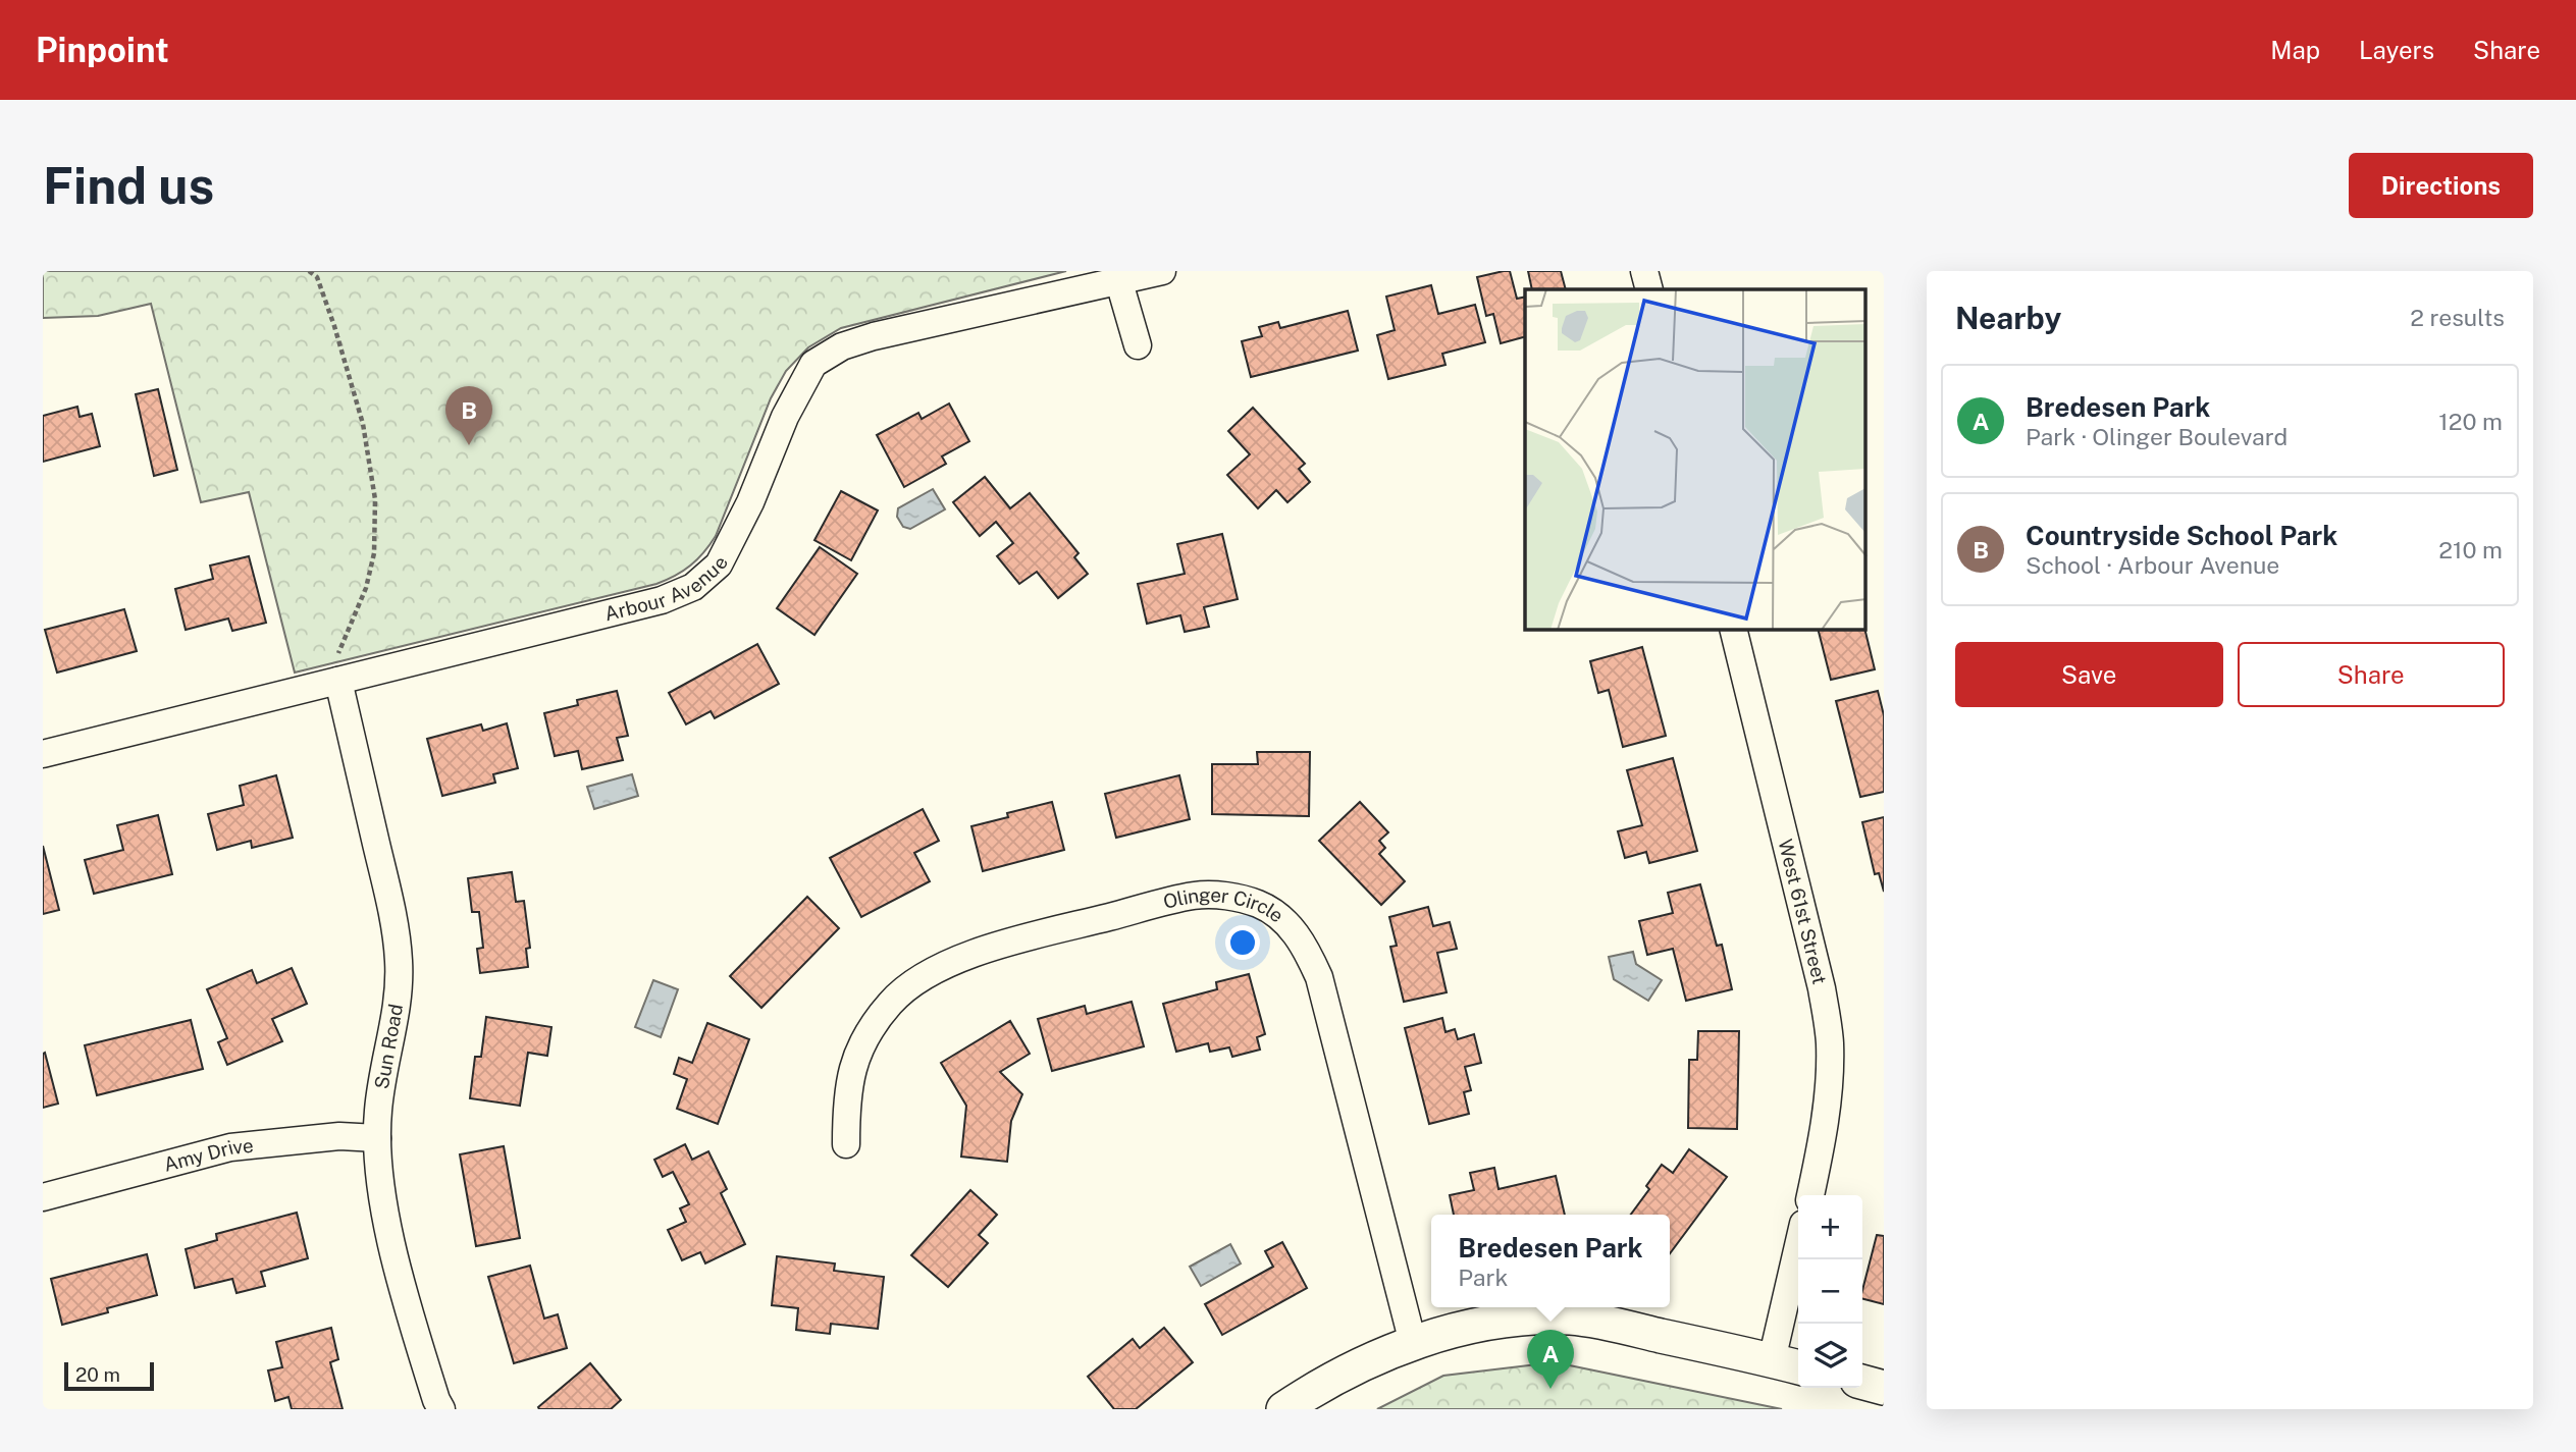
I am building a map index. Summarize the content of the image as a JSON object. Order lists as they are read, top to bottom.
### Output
{
  "streets": {
    "street": [
      "Arbour Avenue",
      "West 61st Street",
      "Olinger Circle",
      "Sun Road",
      "Amy Drive"
    ]
  },
  "crossings": [
    ["Arbour Avenue", "Sun Road"],
    ["Sun Road", "Amy Drive"]
  ],
  "scale_bar": "20 m",
  "page": {
    "header": "Pinpoint",
    "nav": ["Map", "Layers", "Share"],
    "buttons": [
      "Directions",
      ["Save", "Share"]
    ],
    "title": "Find us",
    "heading": ["Nearby", "2 results"],
    "list": [
      {
        "mark": "A",
        "name": "Bredesen Park",
        "note": "Park · Olinger Boulevard",
        "value": "120 m"
      },
      {
        "mark": "B",
        "name": "Countryside School Park",
        "note": "School · Arbour Avenue",
        "value": "210 m"
      }
    ],
    "pins": ["B", "A"],
    "map_buttons": ["+", "−"],
    "popup": ["Bredesen Park", "Park"],
    "scale": "20 m"
  }
}
